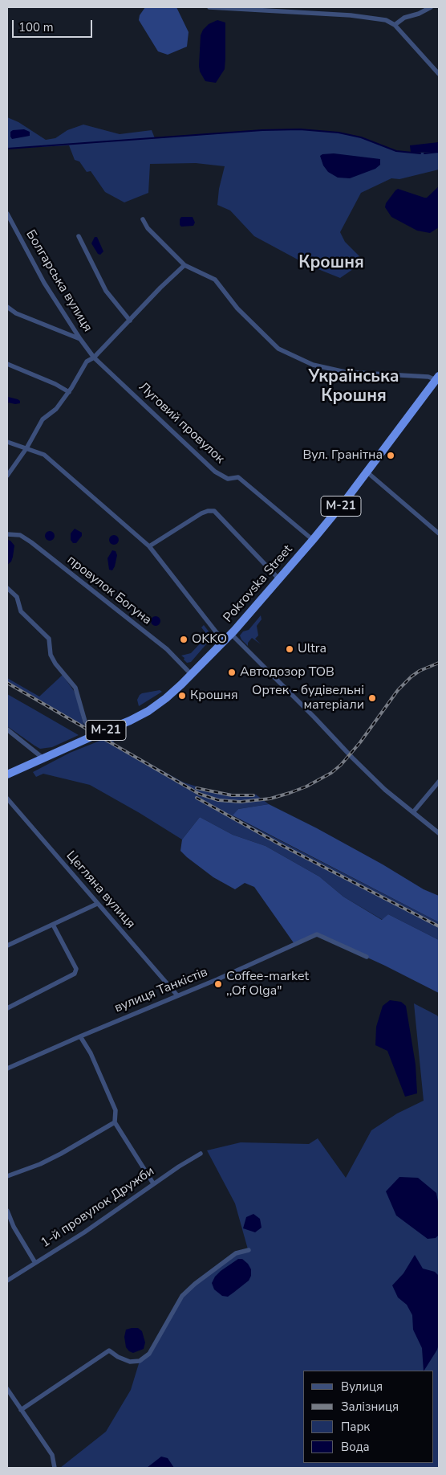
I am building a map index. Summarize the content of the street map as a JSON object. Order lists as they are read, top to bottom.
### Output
{
  "streets": {
    "highway": ["М-21", "Pokrovska Street"],
    "street": [
      "Болгарська вулиця",
      "Луговий провулок",
      "провулок Богуна",
      "Цегляна вулиця",
      "вулиця Танкістів",
      "1-й провулок Дружби"
    ]
  },
  "crossings": [
    ["Болгарська вулиця", "Луговий провулок"],
    ["Луговий провулок", "Pokrovska Street"],
    ["Pokrovska Street", "провулок Богуна"],
    ["Цегляна вулиця", "вулиця Танкістів"]
  ],
  "districts": ["Крошня", "Українська Крошня"],
  "places": [
    "Вул. Гранітна",
    "OKKO",
    "Ultra",
    "Автодозор ТОВ",
    "Крошня",
    "Ортек - будівельні матеріали",
    "Coffee-market ,,Of Olga\""
  ],
  "legend": [
    "Вулиця",
    "Залізниця",
    "Парк",
    "Вода"
  ],
  "scale_bar": "100 m"
}
